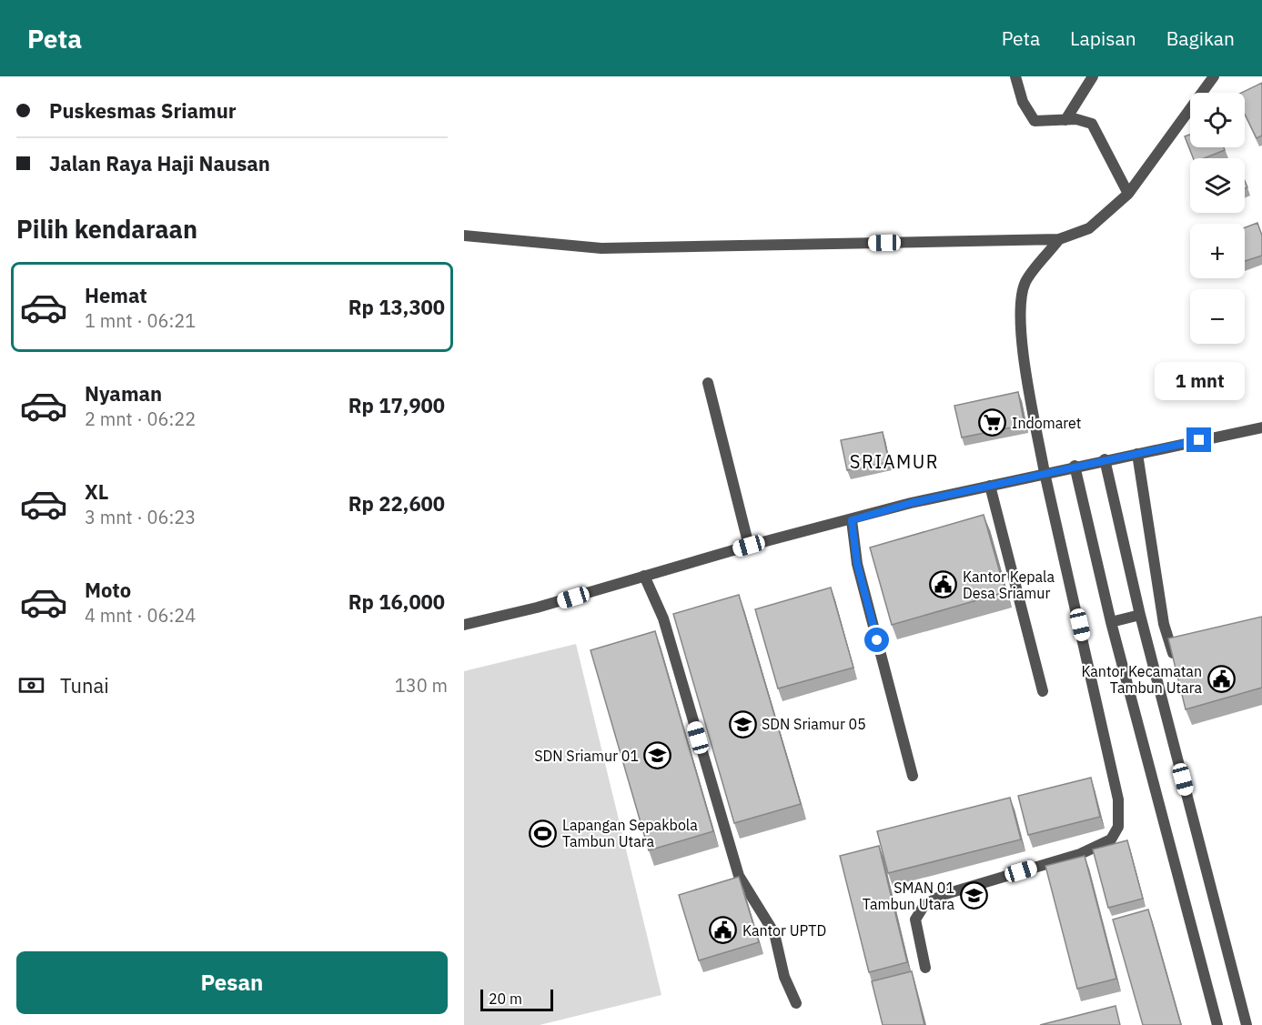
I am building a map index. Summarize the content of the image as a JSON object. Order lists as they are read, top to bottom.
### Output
{
  "districts": ["SRIAMUR"],
  "places": {
    "supermarket": ["Indomaret"],
    "public building": ["Kantor Kepala Desa Sriamur", "Kantor Kecamatan Tambun Utara", "Kantor UPTD"],
    "school or university": ["SDN Sriamur 05", "SDN Sriamur 01", "SMAN 01 Tambun Utara"],
    "sports": ["Lapangan Sepakbola Tambun Utara"]
  },
  "scale_bar": "20 m",
  "page": {
    "header": "Peta",
    "nav": ["Peta", "Lapisan", "Bagikan"],
    "banner": ["Puskesmas Sriamur", "Jalan Raya Haji Nausan"],
    "map_buttons": ["+", "−"],
    "heading": "Pilih kendaraan",
    "list": [
      {
        "name": "Hemat",
        "note": "1 mnt · 06:21",
        "value": "Rp 13,300"
      },
      {
        "name": "Nyaman",
        "note": "2 mnt · 06:22",
        "value": "Rp 17,900"
      },
      {
        "name": "XL",
        "note": "3 mnt · 06:23",
        "value": "Rp 22,600"
      },
      {
        "name": "Moto",
        "note": "4 mnt · 06:24",
        "value": "Rp 16,000"
      }
    ],
    "bubble": "1 mnt",
    "pay": ["Tunai", "130 m"],
    "buttons": "Pesan",
    "scale": "20 m"
  }
}
